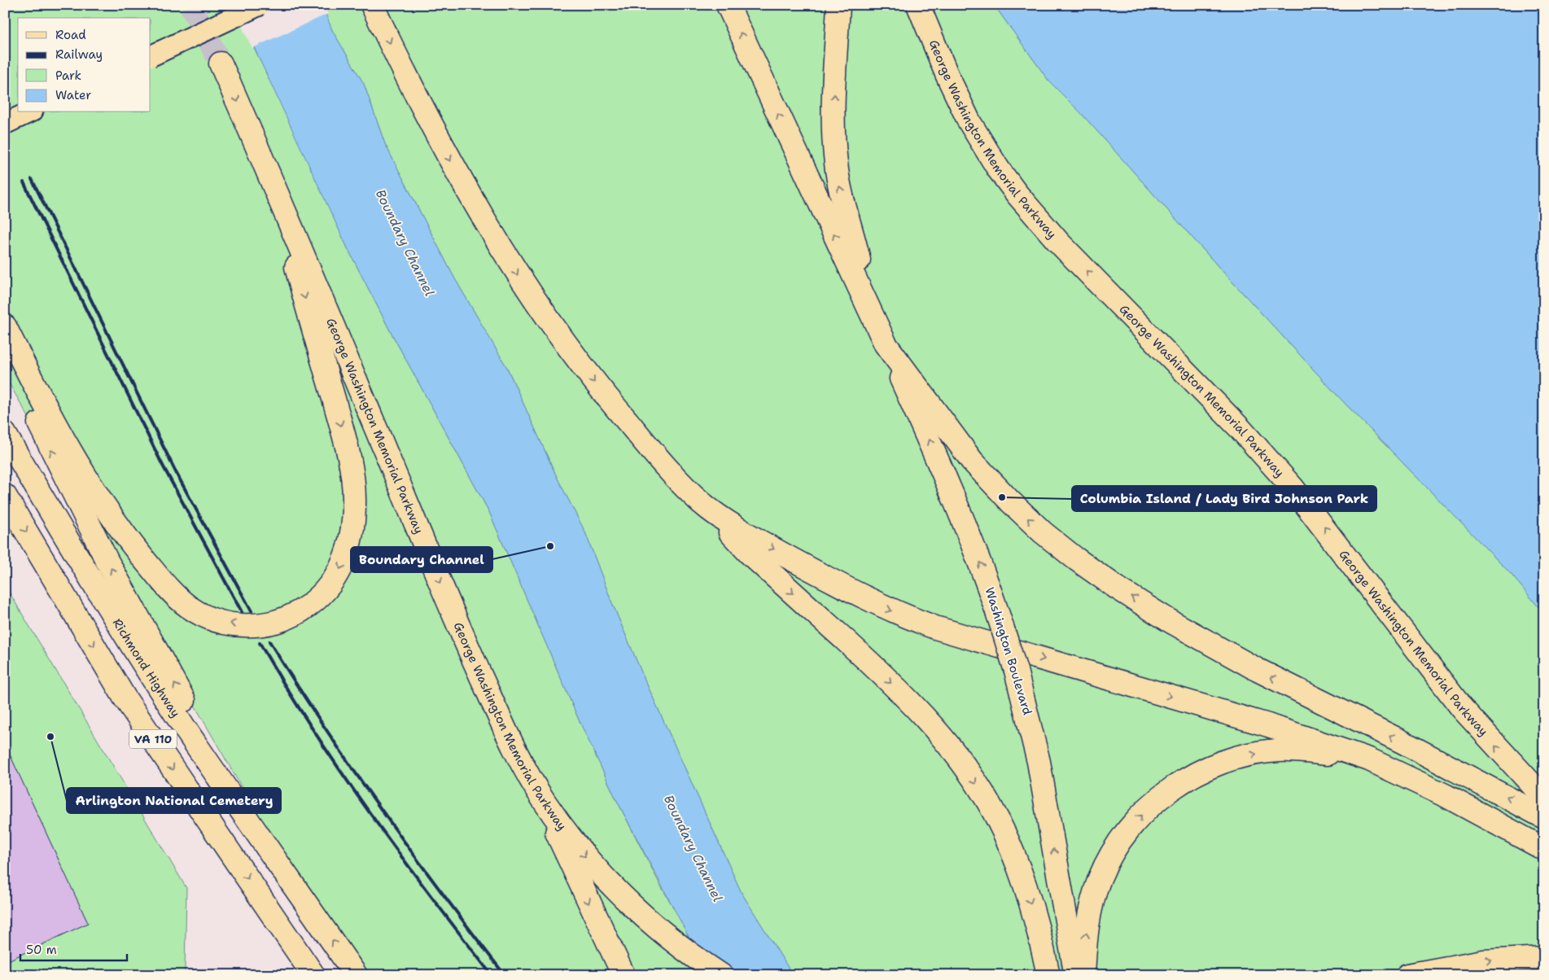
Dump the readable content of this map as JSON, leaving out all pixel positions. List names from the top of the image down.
{
  "streets": {
    "highway": [
      "George Washington Memorial Parkway",
      "Washington Boulevard",
      "Richmond Highway",
      "VA 110"
    ]
  },
  "water": ["Boundary Channel"],
  "places": ["Columbia Island / Lady Bird Johnson Park", "Boundary Channel", "Arlington National Cemetery"],
  "legend": [
    "Road",
    "Railway",
    "Park",
    "Water"
  ],
  "scale_bar": "50 m"
}
